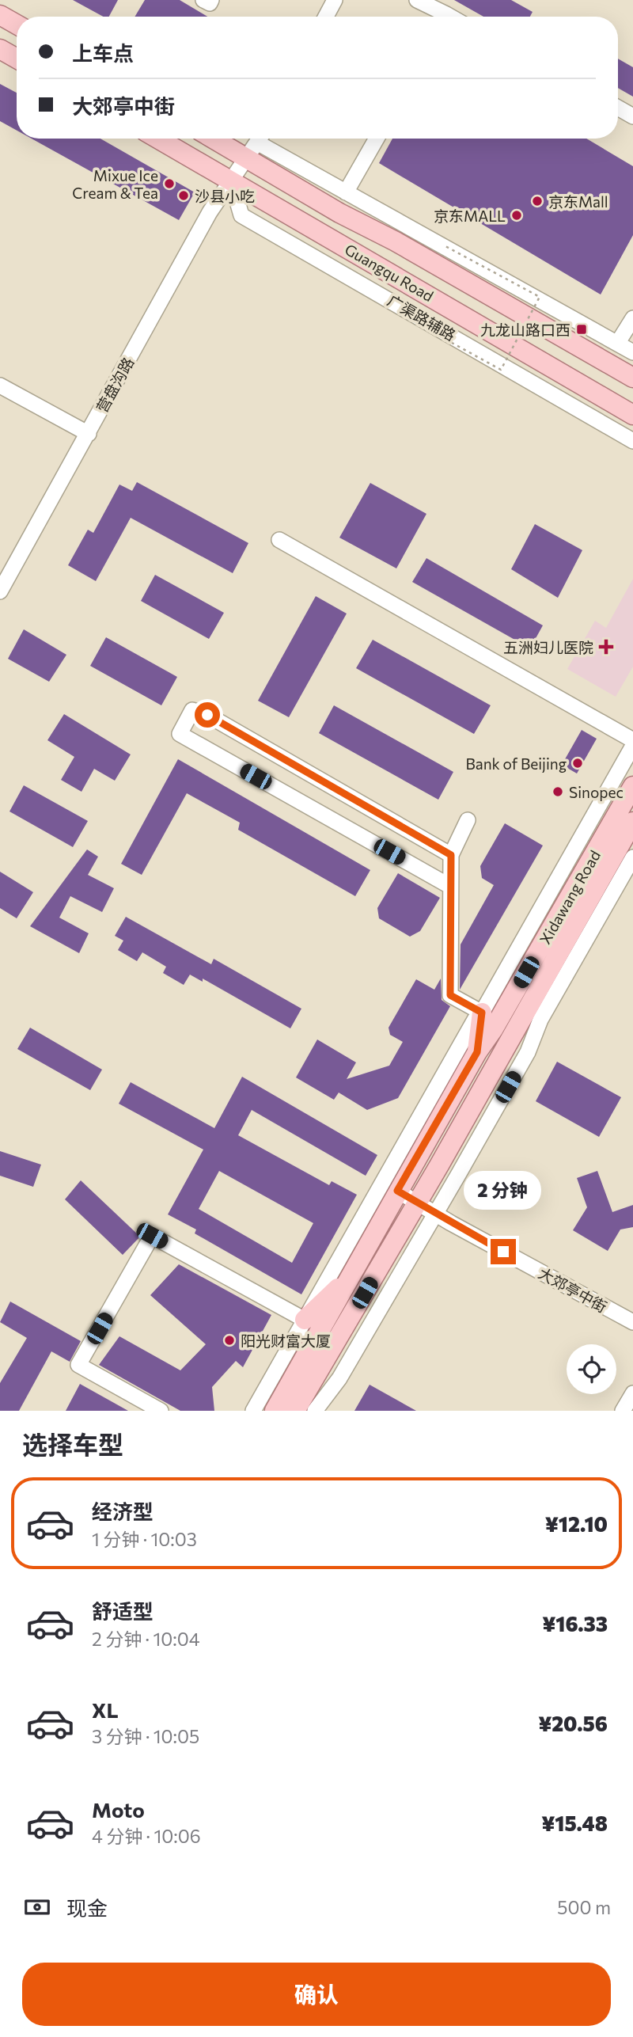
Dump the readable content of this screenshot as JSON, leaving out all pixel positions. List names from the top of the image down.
{
  "streets": {
    "main road": ["Guangqu Road", "Xidawang Road"],
    "street": ["广渠路辅路", "营盘沟路", "大郊亭中街"]
  },
  "crossings": [
    ["Guangqu Road", "广渠路辅路"],
    ["Guangqu Road", "营盘沟路"],
    ["广渠路辅路", "营盘沟路"],
    ["Xidawang Road", "大郊亭中街"]
  ],
  "places": {
    "other": [
      "Mixue Ice Cream & Tea",
      "沙县小吃",
      "京东Mall",
      "京东MALL",
      "Bank of Beijing",
      "Sinopec",
      "阳光财富大厦"
    ],
    "transit": ["九龙山路口西"],
    "health": ["五洲妇儿医院"]
  },
  "page": {
    "banner": ["上车点", "大郊亭中街"],
    "bubble": "2 分钟",
    "heading": "选择车型",
    "list": [
      {
        "name": "经济型",
        "note": "1 分钟 · 10:03",
        "value": "¥12.10"
      },
      {
        "name": "舒适型",
        "note": "2 分钟 · 10:04",
        "value": "¥16.33"
      },
      {
        "name": "XL",
        "note": "3 分钟 · 10:05",
        "value": "¥20.56"
      },
      {
        "name": "Moto",
        "note": "4 分钟 · 10:06",
        "value": "¥15.48"
      }
    ],
    "pay": ["现金", "500 m"],
    "buttons": "确认"
  }
}
